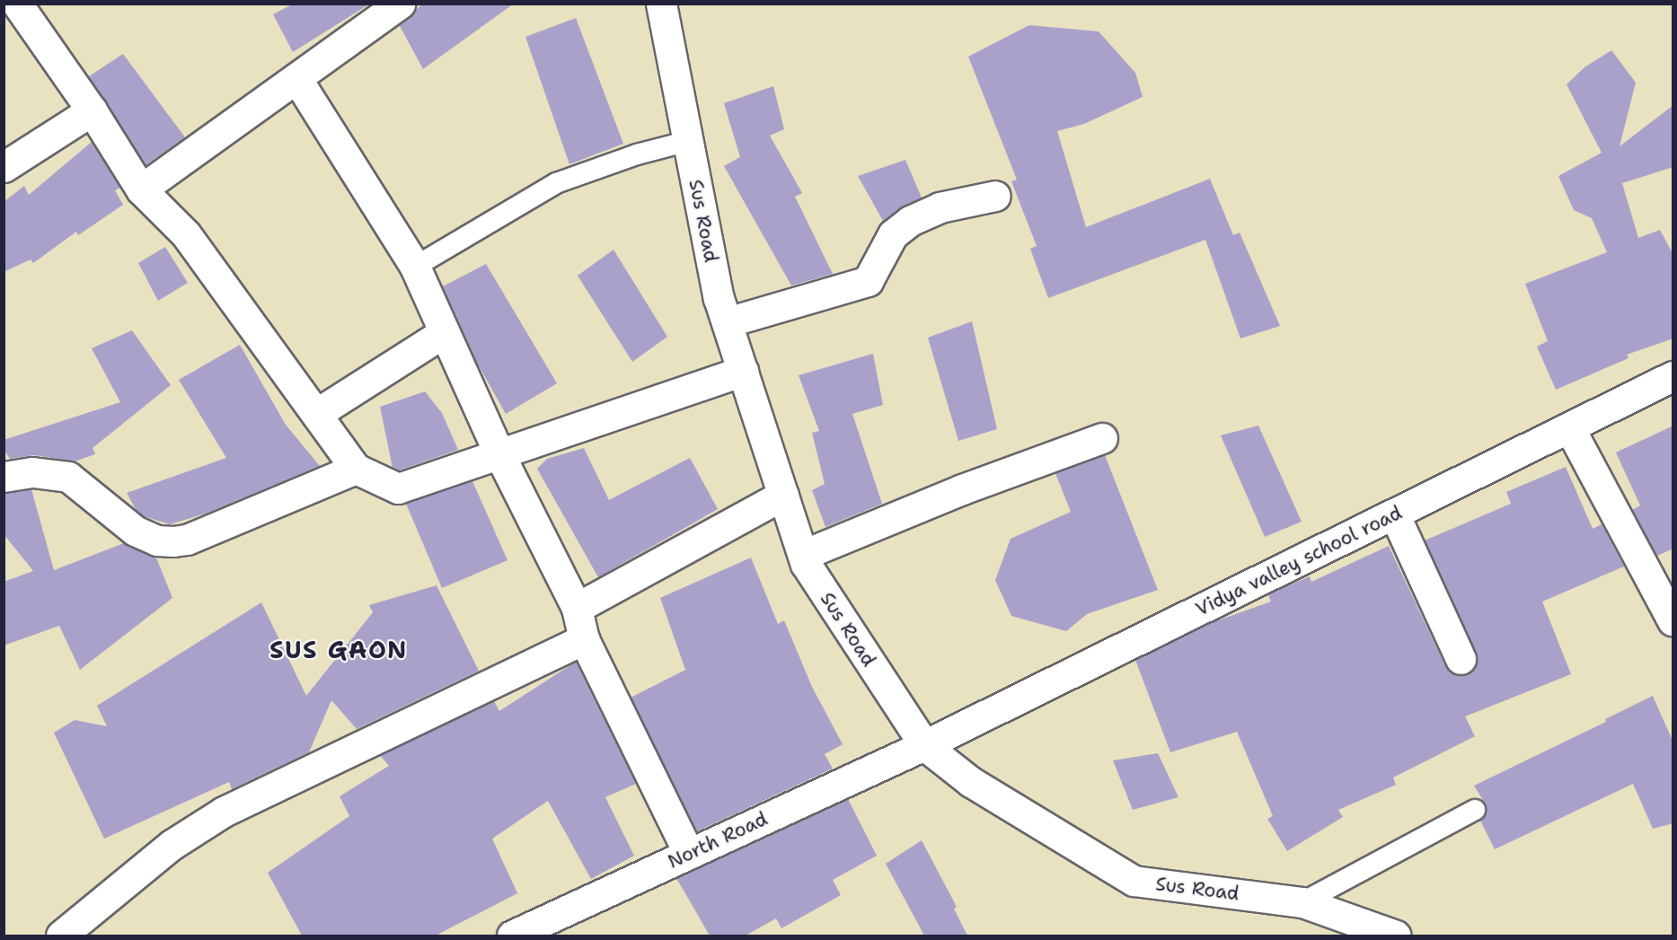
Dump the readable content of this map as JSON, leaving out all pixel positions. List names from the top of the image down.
{
  "streets": {
    "street": ["Sus Road", "Vidya valley school road", "North Road"]
  },
  "crossings": [
    ["Sus Road", "Vidya valley school road"],
    ["Sus Road", "North Road"],
    ["Vidya valley school road", "North Road"]
  ],
  "districts": ["SUS GAON"]
}
